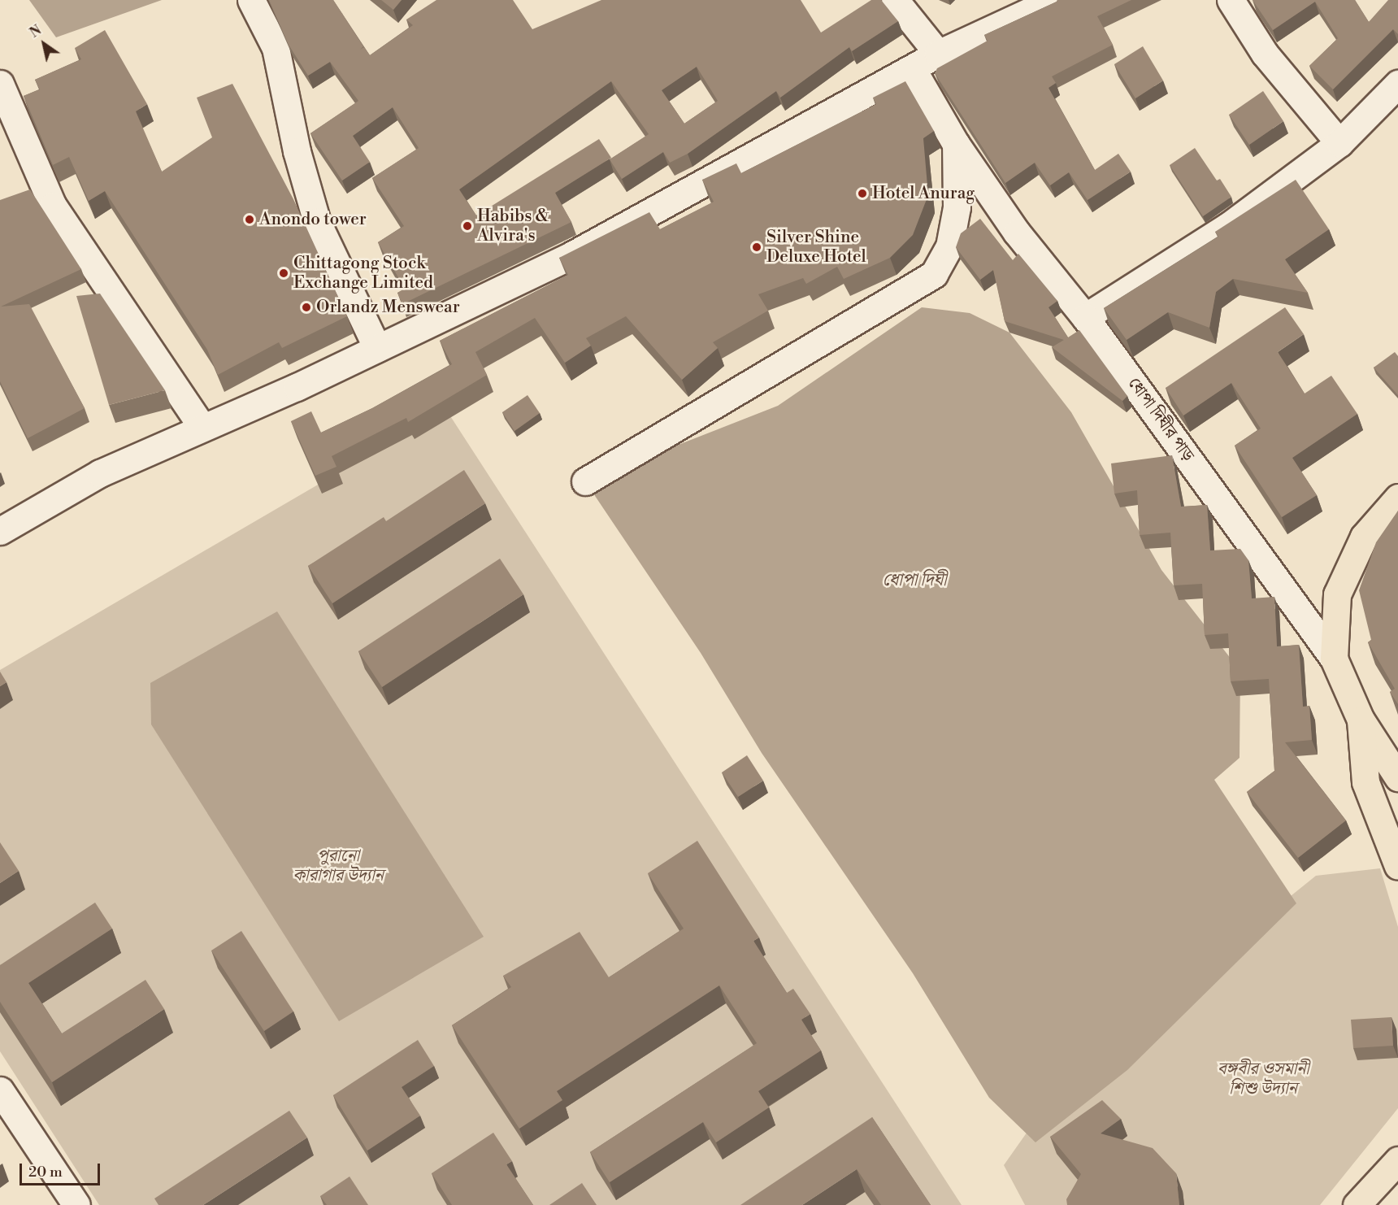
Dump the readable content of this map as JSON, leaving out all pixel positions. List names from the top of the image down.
{
  "streets": {
    "highway": ["ধোপা দিঘীর পাড়"]
  },
  "water": ["ধোপা দিঘী"],
  "parks": ["পুরানো কারাগার উদ্যান", "বঙ্গবীর ওসমানী শিশু উদ্যান"],
  "places": [
    "Hotel Anurag",
    "Anondo tower",
    "Habibs & Alvira's",
    "Silver Shine Deluxe Hotel",
    "Chittagong Stock Exchange Limited",
    "Orlandz Menswear"
  ],
  "scale_bar": "20 m",
  "north": "top left"
}
